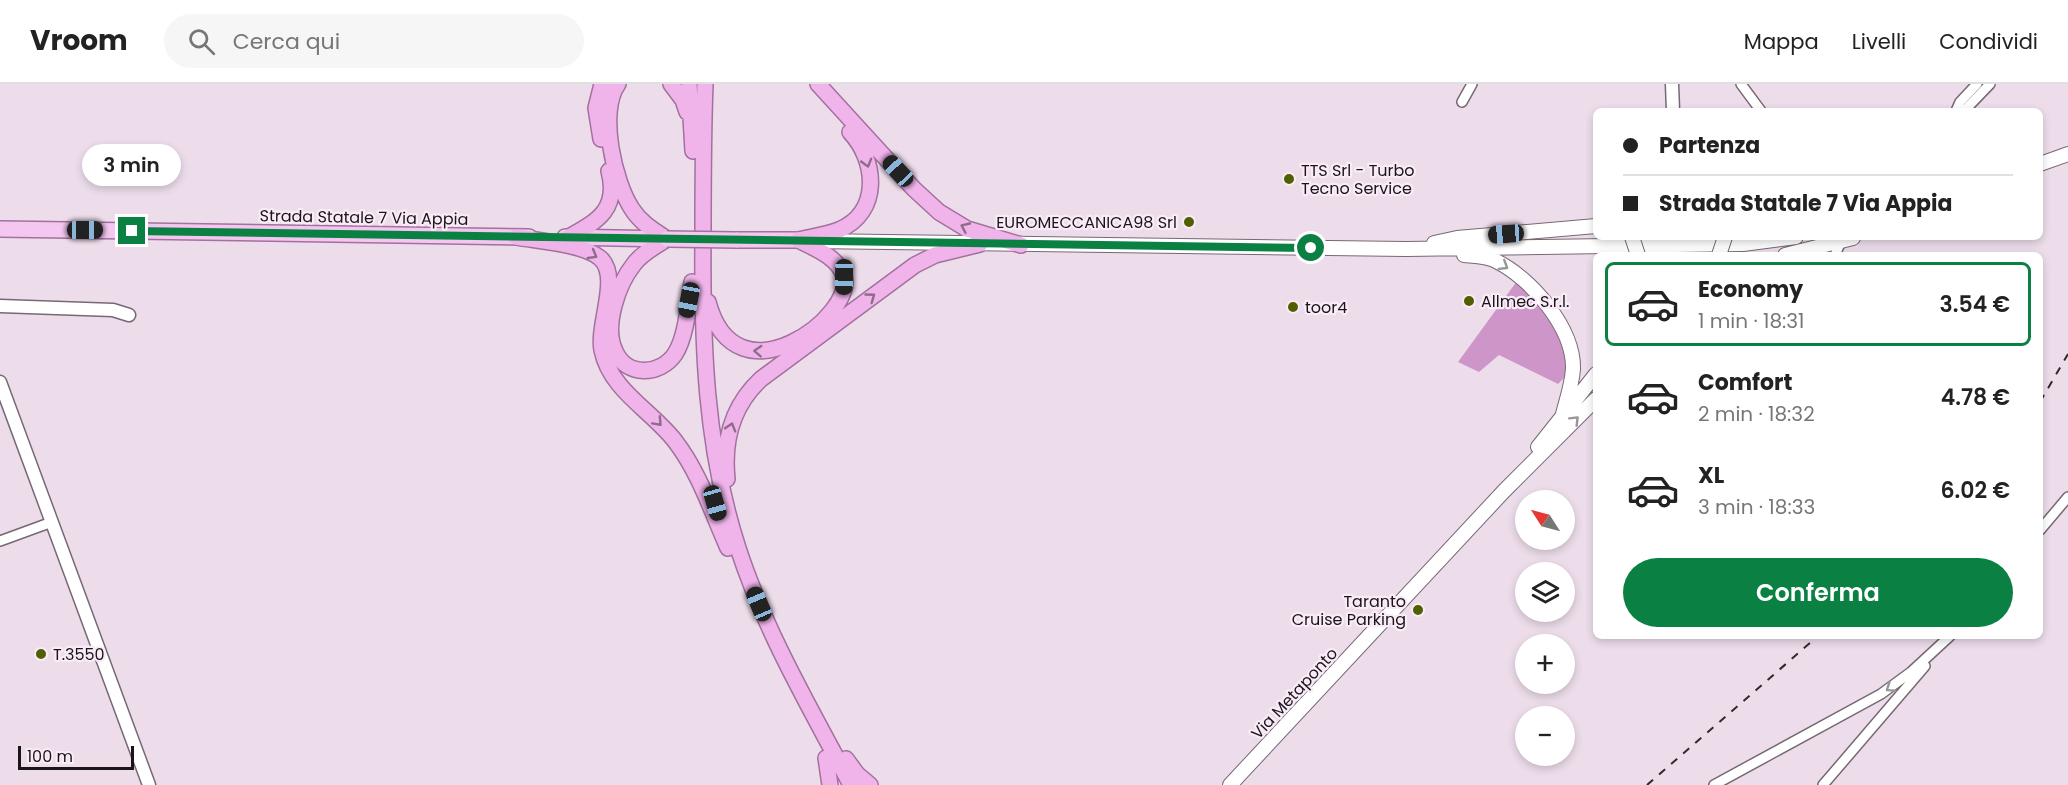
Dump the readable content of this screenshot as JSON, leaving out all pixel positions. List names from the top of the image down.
{
  "streets": {
    "main road": ["Strada Statale 7 Via Appia", "Via Metaponto"]
  },
  "places": [
    "TTS Srl - Turbo Tecno Service",
    "EUROMECCANICA98 Srl",
    "Allmec S.r.l.",
    "toor4",
    "Taranto Cruise Parking",
    "T.3550"
  ],
  "scale_bar": "100 m",
  "north": "top left",
  "page": {
    "header": "Vroom",
    "search": "Cerca qui",
    "nav": ["Mappa", "Livelli", "Condividi"],
    "banner": ["Partenza", "Strada Statale 7 Via Appia"],
    "bubble": "3 min",
    "list": [
      {
        "name": "Economy",
        "note": "1 min · 18:31",
        "value": "3.54 €"
      },
      {
        "name": "Comfort",
        "note": "2 min · 18:32",
        "value": "4.78 €"
      },
      {
        "name": "XL",
        "note": "3 min · 18:33",
        "value": "6.02 €"
      }
    ],
    "map_buttons": ["+", "−"],
    "buttons": "Conferma",
    "scale": "100 m"
  }
}
